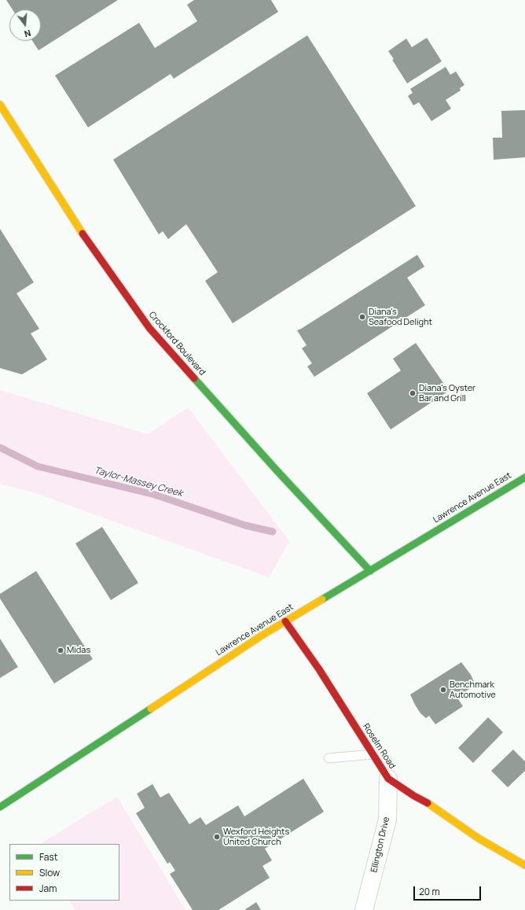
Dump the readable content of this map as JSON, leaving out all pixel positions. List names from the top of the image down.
{
  "streets": {
    "street": [
      "Crockford Boulevard",
      "Lawrence Avenue East",
      "Roselm Road",
      "Ellington Drive"
    ]
  },
  "crossings": [
    ["Crockford Boulevard", "Lawrence Avenue East"],
    ["Lawrence Avenue East", "Roselm Road"],
    ["Roselm Road", "Ellington Drive"]
  ],
  "water": ["Taylor-Massey Creek"],
  "places": [
    "Diana's Seafood Delight",
    "Diana's Oyster Bar and Grill",
    "Midas",
    "Benchmark Automotive",
    "Wexford Heights United Church"
  ],
  "legend": ["Fast", "Slow", "Jam"],
  "scale_bar": "20 m",
  "north": "bottom"
}
